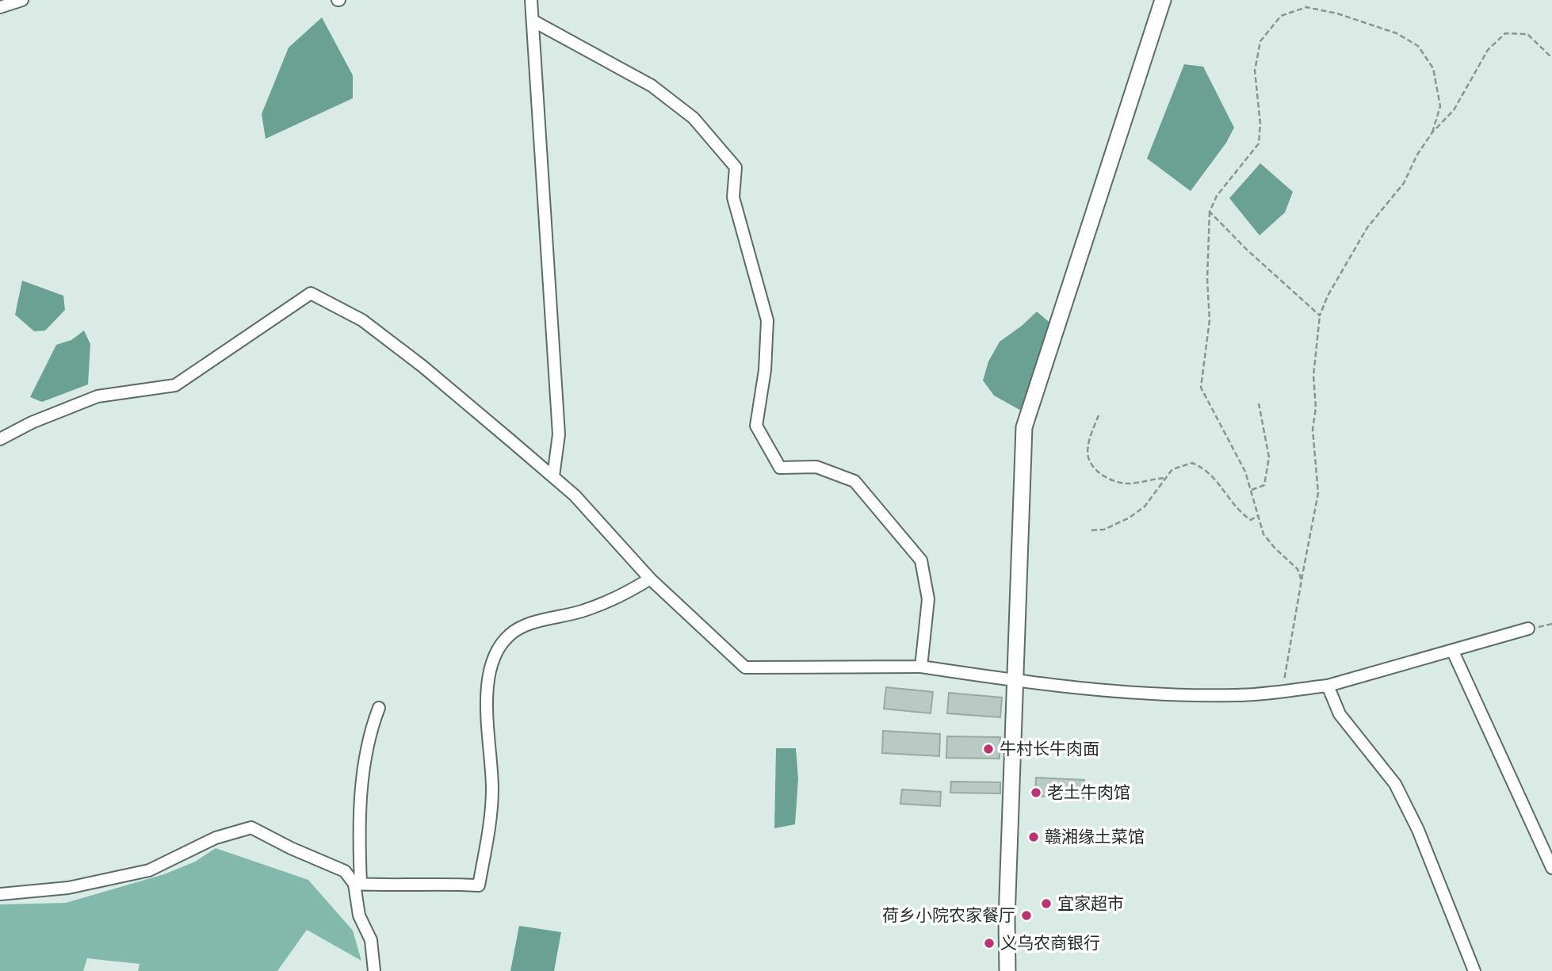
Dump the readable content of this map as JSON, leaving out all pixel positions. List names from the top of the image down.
{
  "places": [
    "牛村长牛肉面",
    "老土牛肉馆",
    "赣湘缘土菜馆",
    "宜家超市",
    "荷乡小院农家餐厅",
    "义乌农商银行"
  ]
}
